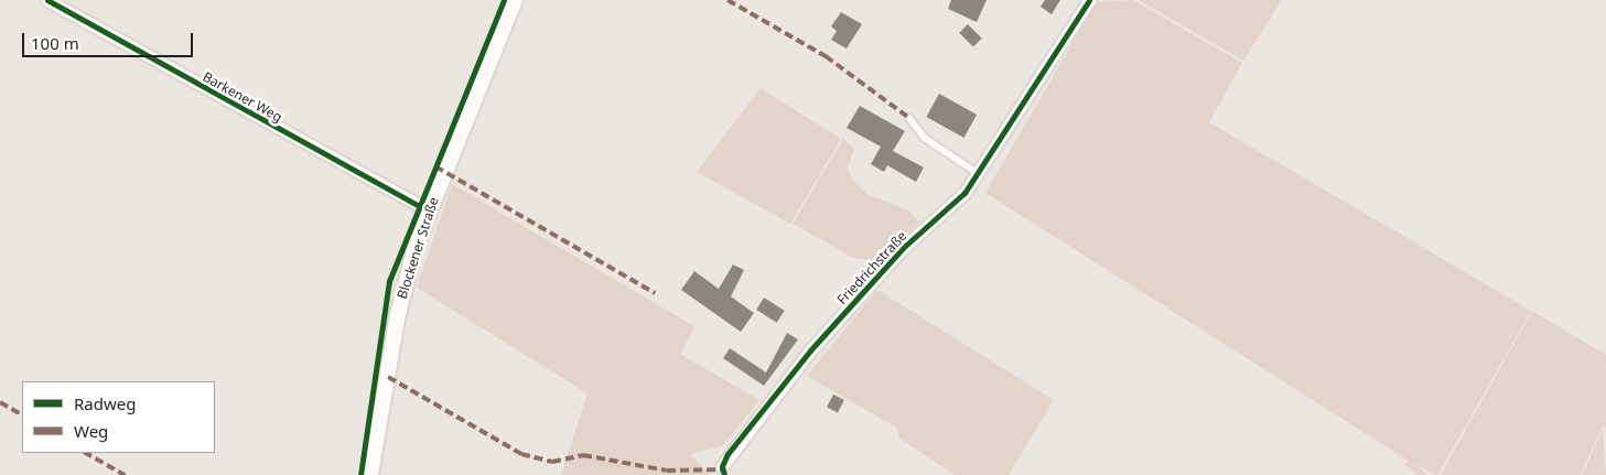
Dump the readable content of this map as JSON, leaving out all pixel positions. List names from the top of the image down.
{
  "streets": {
    "street": ["Barkener Weg", "Blockener Straße", "Friedrichstraße"]
  },
  "crossings": [
    ["Barkener Weg", "Blockener Straße"]
  ],
  "legend": ["Radweg", "Weg"],
  "scale_bar": "100 m"
}
